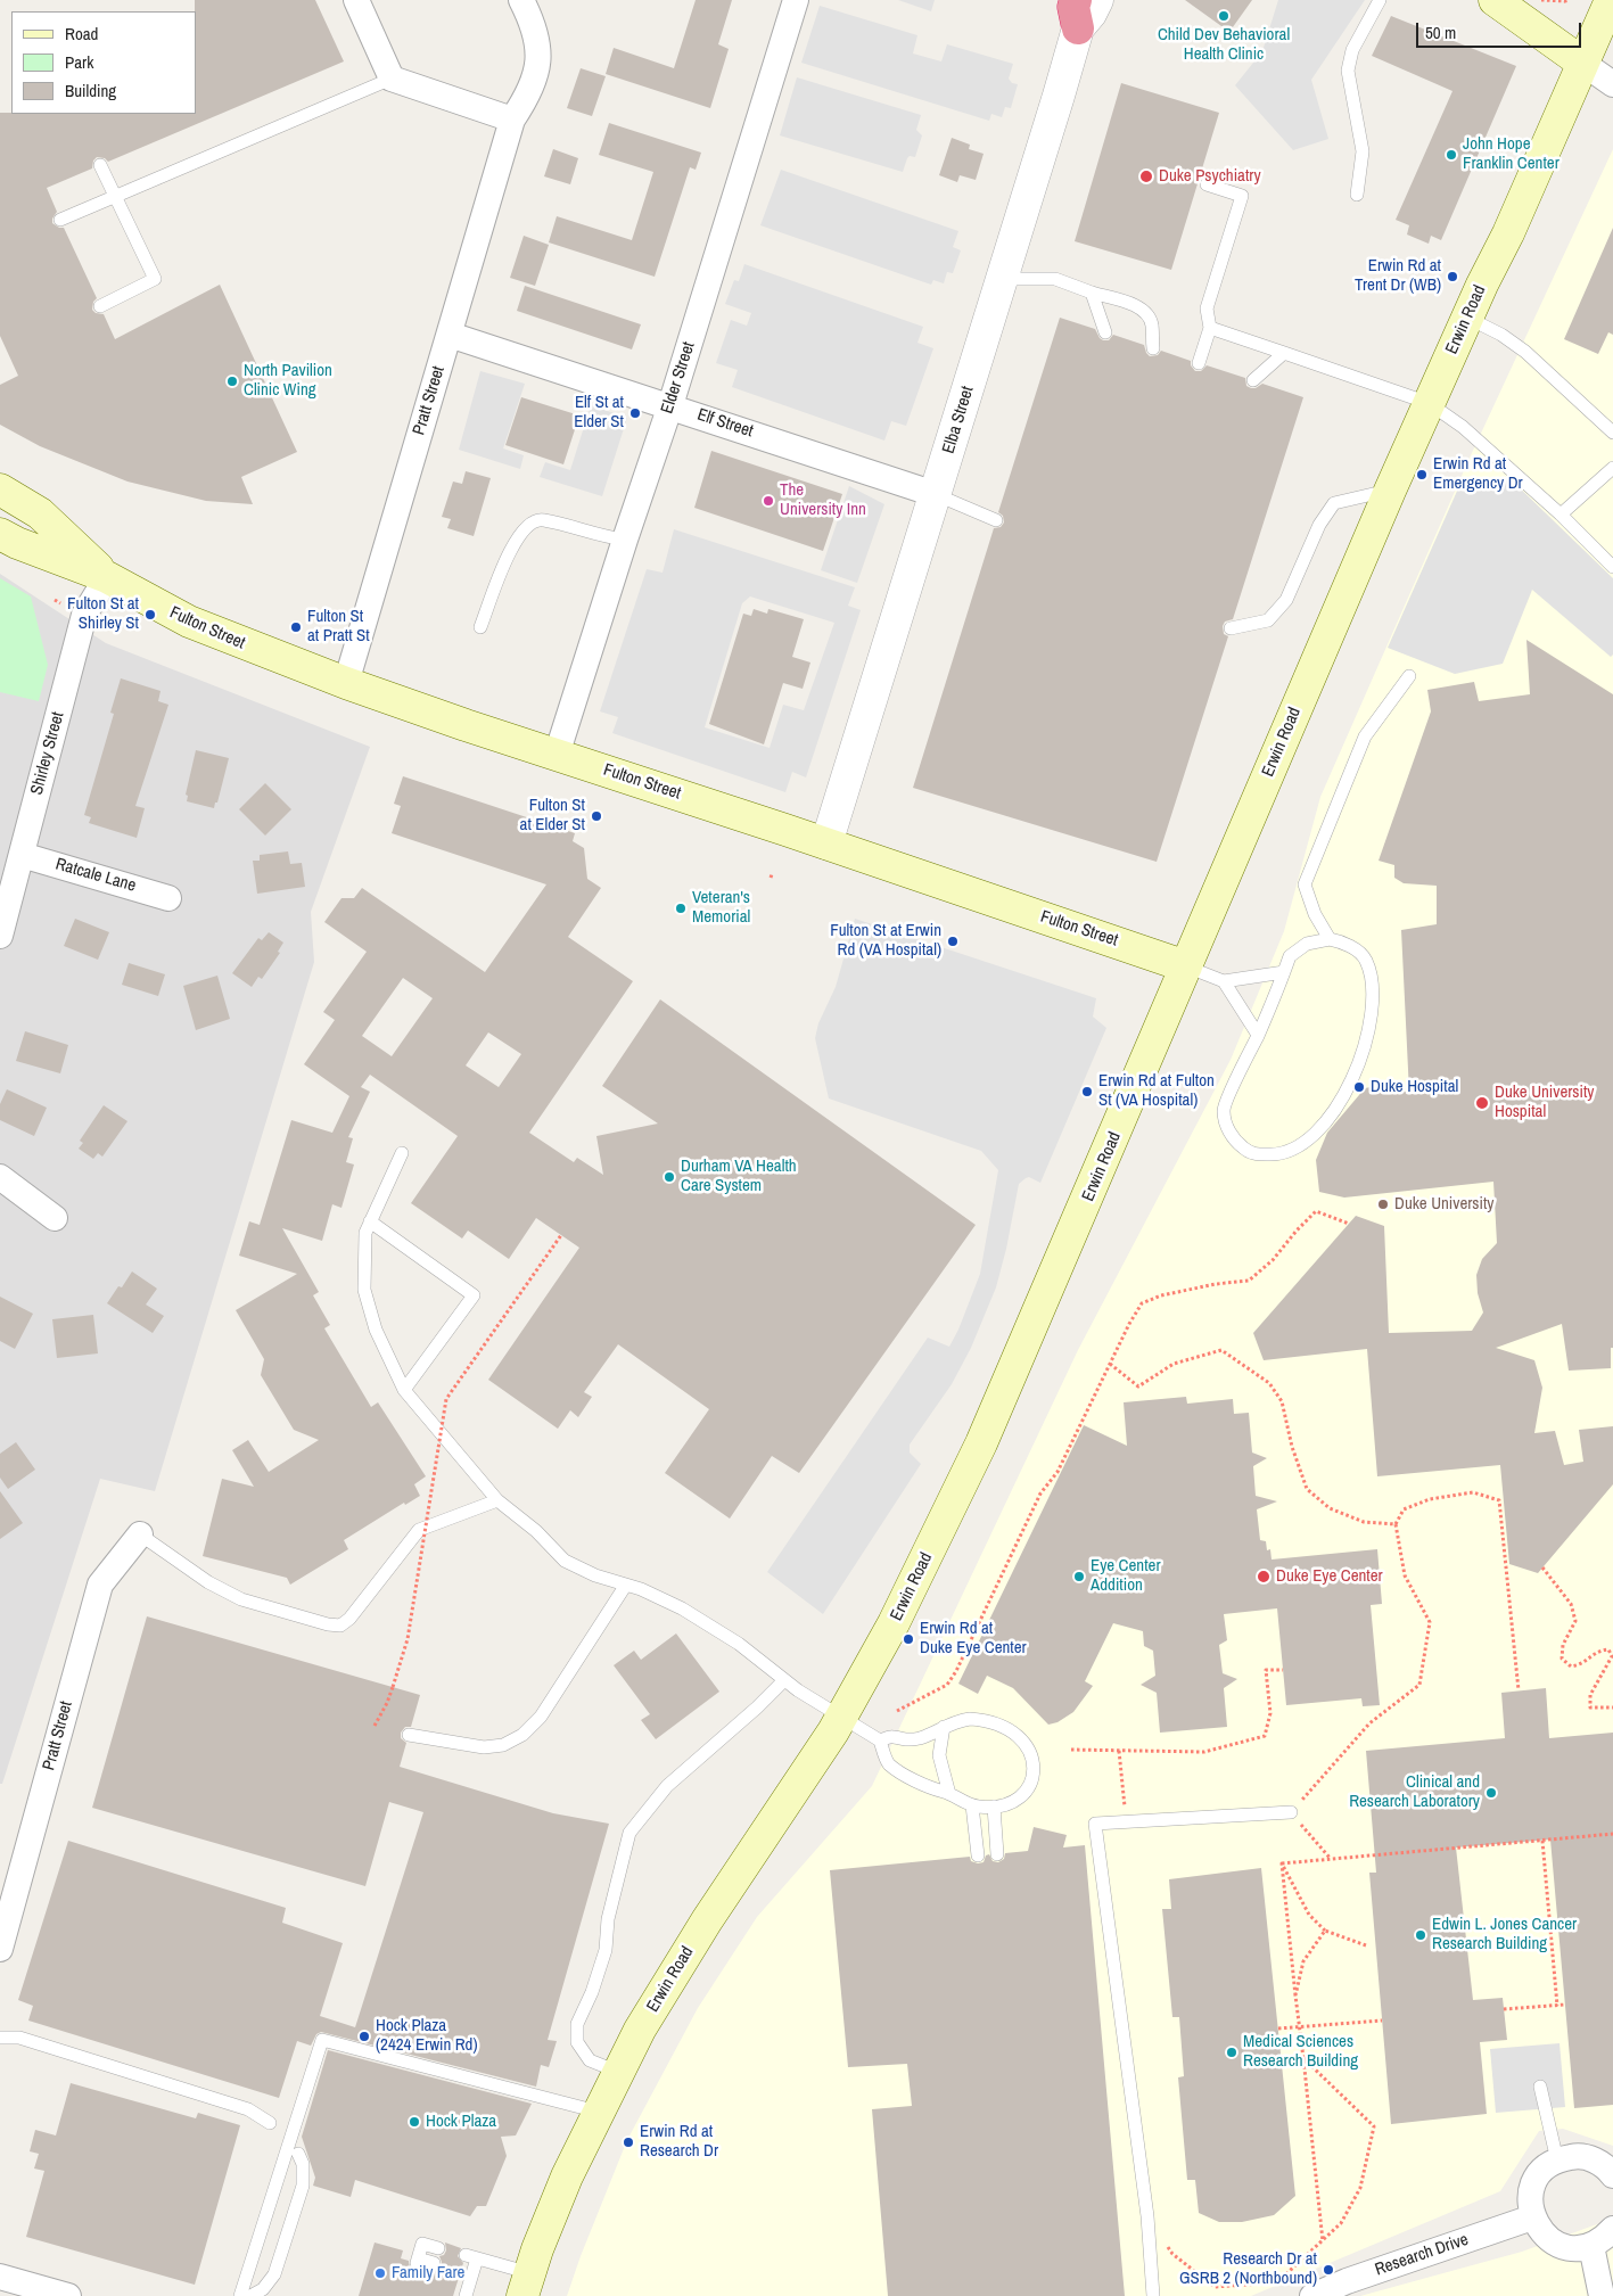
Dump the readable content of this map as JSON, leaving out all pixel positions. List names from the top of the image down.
{
  "streets": {
    "main road": ["Erwin Road", "Fulton Street"],
    "street": [
      "Elder Street",
      "Pratt Street",
      "Elba Street",
      "Elf Street",
      "Shirley Street",
      "Ratcale Lane",
      "Research Drive"
    ]
  },
  "crossings": [
    ["Erwin Road", "Fulton Street"],
    ["Elder Street", "Elf Street"],
    ["Elder Street", "Fulton Street"],
    ["Pratt Street", "Elf Street"],
    ["Pratt Street", "Fulton Street"],
    ["Elba Street", "Elf Street"],
    ["Elba Street", "Fulton Street"],
    ["Fulton Street", "Shirley Street"],
    ["Shirley Street", "Ratcale Lane"]
  ],
  "places": [
    "Child Dev Behavioral Health Clinic",
    "John Hope Franklin Center",
    "Duke Psychiatry",
    "Erwin Rd at Trent Dr (WB)",
    "North Pavilion Clinic Wing",
    "Elf St at Elder St",
    "Erwin Rd at Emergency Dr",
    "The University Inn",
    "Fulton St at Shirley St",
    "Fulton St at Pratt St",
    "Fulton St at Elder St",
    "Veteran's Memorial",
    "Fulton St at Erwin Rd (VA Hospital)",
    "Duke Hospital",
    "Erwin Rd at Fulton St (VA Hospital)",
    "Duke University Hospital",
    "Durham VA Health Care System",
    "Duke University",
    "Eye Center Addition",
    "Duke Eye Center",
    "Erwin Rd at Duke Eye Center",
    "Clinical and Research Laboratory",
    "Edwin L. Jones Cancer Research Building",
    "Hock Plaza (2424 Erwin Rd)",
    "Medical Sciences Research Building",
    "Hock Plaza",
    "Erwin Rd at Research Dr",
    "Research Dr at GSRB 2 (Northbound)",
    "Family Fare"
  ],
  "legend": ["Road", "Park", "Building"],
  "scale_bar": "50 m"
}
